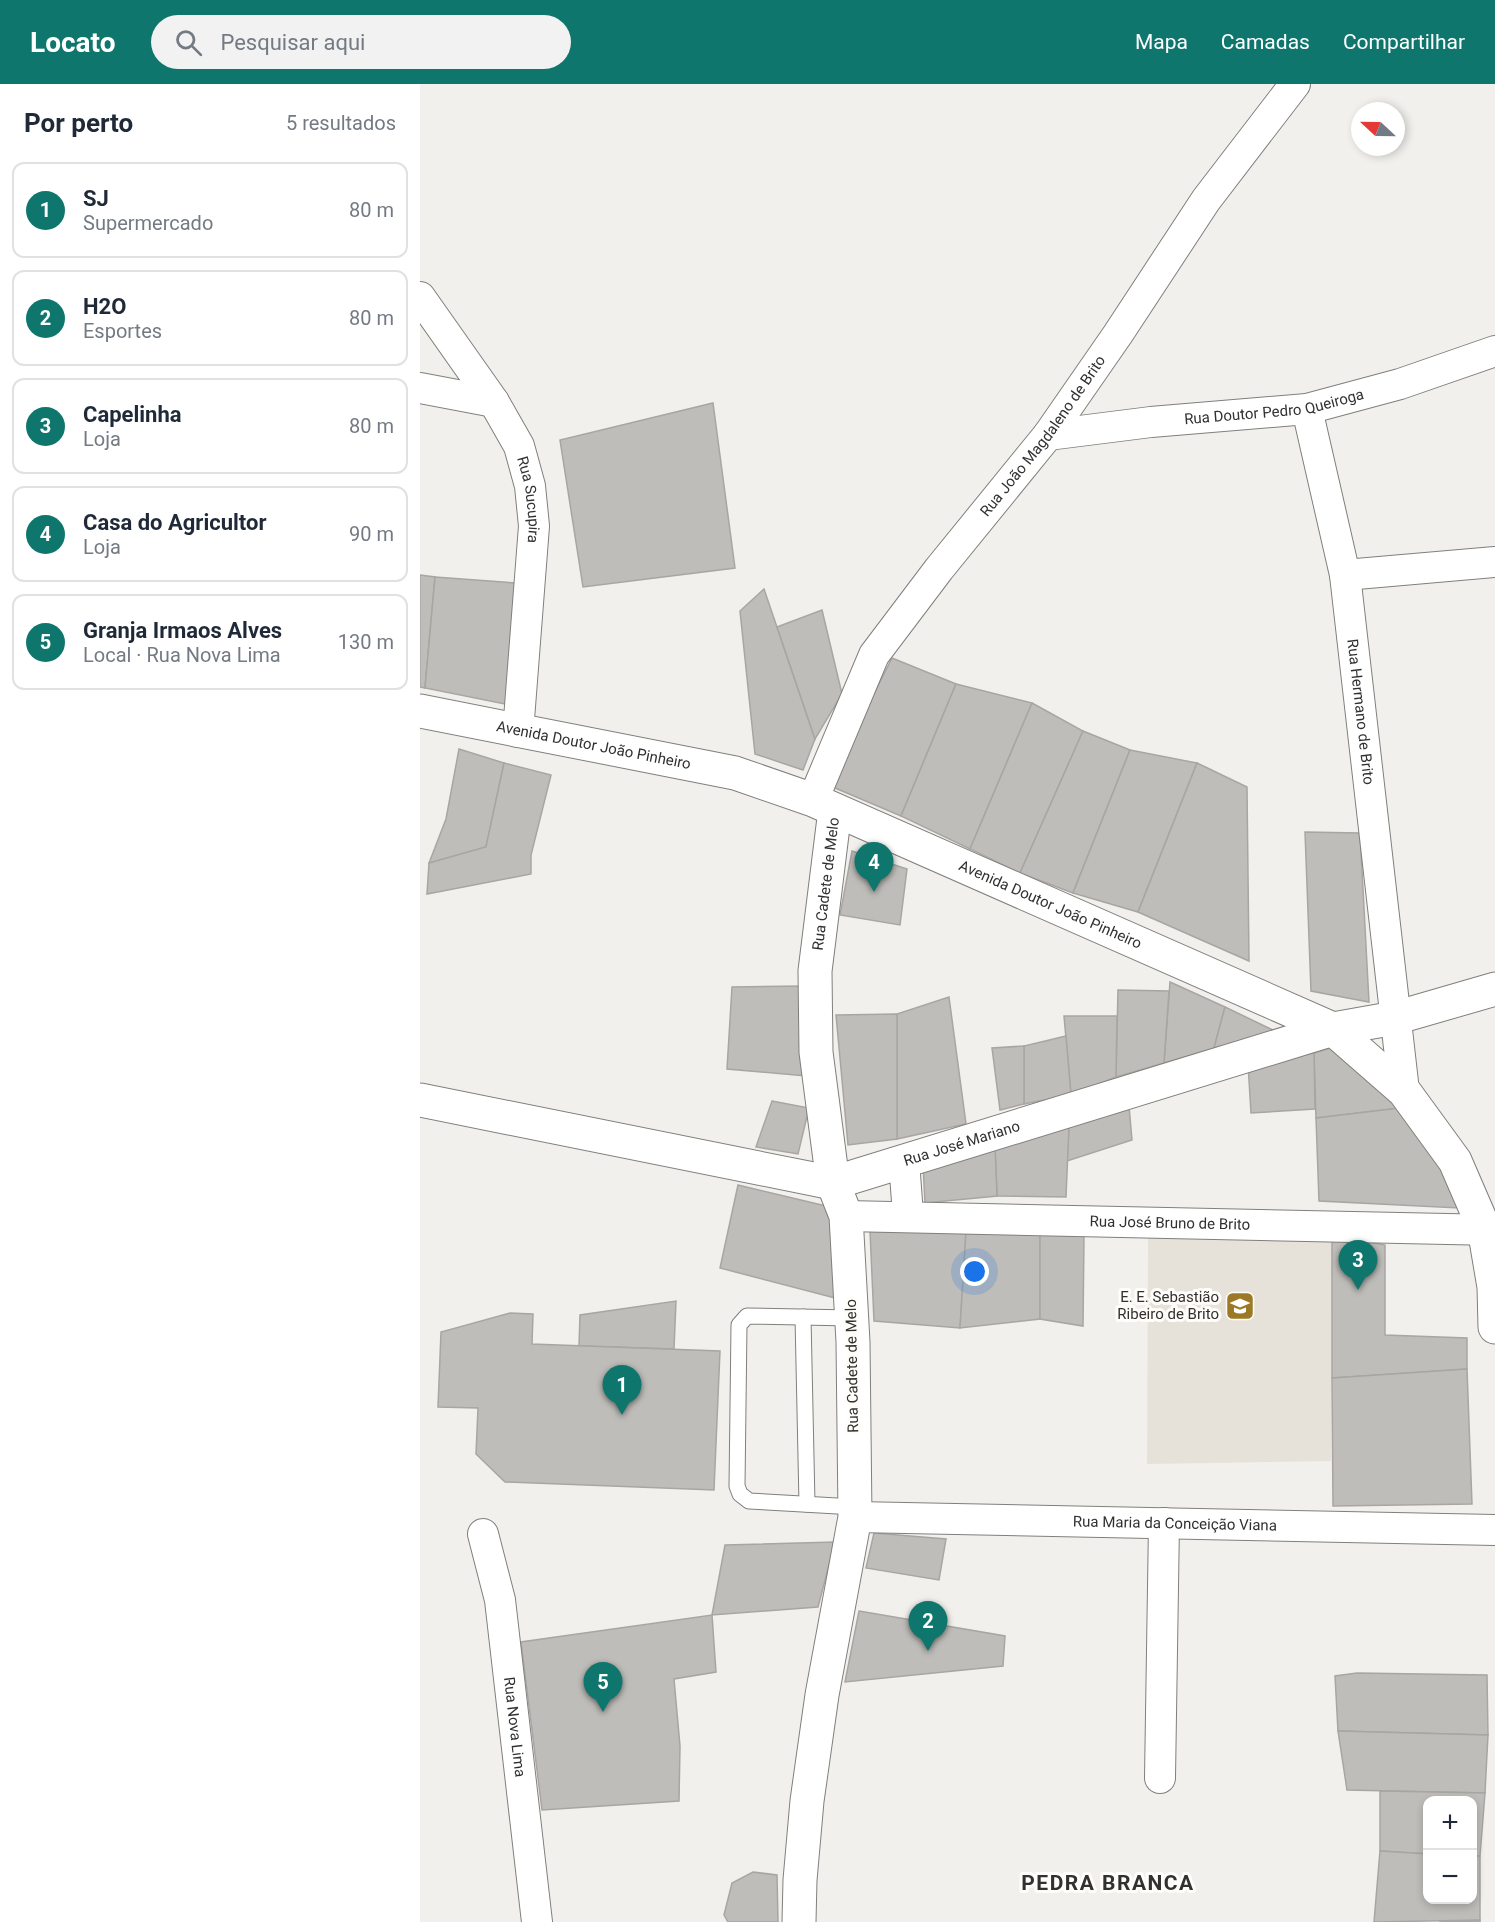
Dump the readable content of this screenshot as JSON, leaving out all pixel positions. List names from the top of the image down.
{
  "streets": {
    "street": [
      "Rua Doutor Pedro Queiroga",
      "Rua João Magdaleno de Brito",
      "Rua Sucupira",
      "Rua Hermano de Brito",
      "Avenida Doutor João Pinheiro",
      "Rua Cadete de Melo",
      "Rua José Mariano",
      "Rua José Bruno de Brito",
      "Rua Maria da Conceição Viana",
      "Rua Nova Lima"
    ]
  },
  "crossings": [
    ["Rua Doutor Pedro Queiroga", "Rua João Magdaleno de Brito"],
    ["Rua Doutor Pedro Queiroga", "Rua Hermano de Brito"],
    ["Rua João Magdaleno de Brito", "Avenida Doutor João Pinheiro"],
    ["Rua João Magdaleno de Brito", "Rua Cadete de Melo"],
    ["Rua Sucupira", "Avenida Doutor João Pinheiro"],
    ["Rua Hermano de Brito", "Avenida Doutor João Pinheiro"],
    ["Rua Hermano de Brito", "Rua José Mariano"],
    ["Avenida Doutor João Pinheiro", "Rua Cadete de Melo"],
    ["Avenida Doutor João Pinheiro", "Rua José Mariano"],
    ["Avenida Doutor João Pinheiro", "Rua José Bruno de Brito"],
    ["Rua Cadete de Melo", "Rua José Mariano"],
    ["Rua Cadete de Melo", "Rua José Bruno de Brito"],
    ["Rua Cadete de Melo", "Rua Maria da Conceição Viana"]
  ],
  "districts": ["PEDRA BRANCA"],
  "places": {
    "school or university": ["E. E. Sebastião Ribeiro de Brito"]
  },
  "north": "left",
  "page": {
    "header": "Locato",
    "search": "Pesquisar aqui",
    "nav": ["Mapa", "Camadas", "Compartilhar"],
    "heading": ["Por perto", "5 resultados"],
    "list": [
      {
        "mark": "1",
        "name": "SJ",
        "note": "Supermercado",
        "value": "80 m"
      },
      {
        "mark": "2",
        "name": "H2O",
        "note": "Esportes",
        "value": "80 m"
      },
      {
        "mark": "3",
        "name": "Capelinha",
        "note": "Loja",
        "value": "80 m"
      },
      {
        "mark": "4",
        "name": "Casa do Agricultor",
        "note": "Loja",
        "value": "90 m"
      },
      {
        "mark": "5",
        "name": "Granja Irmaos Alves",
        "note": "Local · Rua Nova Lima",
        "value": "130 m"
      }
    ],
    "pins": [
      "4",
      "3",
      "1",
      "2",
      "5"
    ],
    "map_buttons": ["+", "−"]
  }
}
